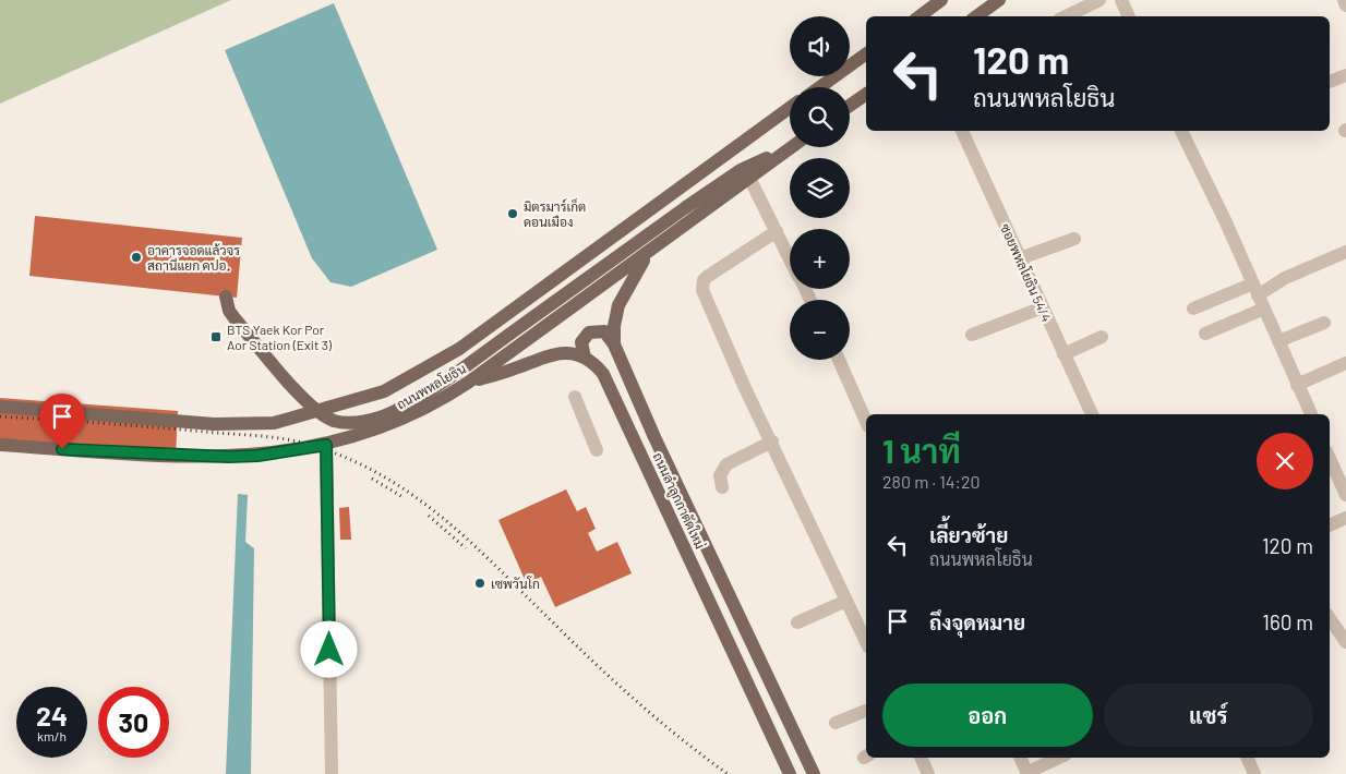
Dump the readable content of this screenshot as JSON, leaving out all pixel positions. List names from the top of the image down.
{
  "streets": {
    "main road": ["ถนนพหลโยธิน", "ถนนลำลูกกาตัดใหม่"],
    "street": ["ซอยพหลโยธิน 54/4"]
  },
  "crossings": [
    ["ถนนพหลโยธิน", "ถนนลำลูกกาตัดใหม่"]
  ],
  "places": {
    "other": ["มิตรมาร์เก็ต ดอนเมือง", "อาคารจอดแล้วจร สถานีแยก คปอ.", "เซพวันโก"],
    "transit": ["BTS Yaek Kor Por Aor Station (Exit 3)"]
  },
  "page": {
    "map_buttons": ["+", "−"],
    "turn": ["120 m", "ถนนพหลโยธิน"],
    "heading": ["1 นาที", "280 m · 14:20"],
    "list": [
      {
        "name": "เลี้ยวซ้าย",
        "note": "ถนนพหลโยธิน",
        "value": "120 m"
      },
      {
        "name": "ถึงจุดหมาย",
        "value": "160 m"
      }
    ],
    "buttons": ["ออก", "แชร์"],
    "speed": "24 km/h",
    "limit": "30"
  }
}
